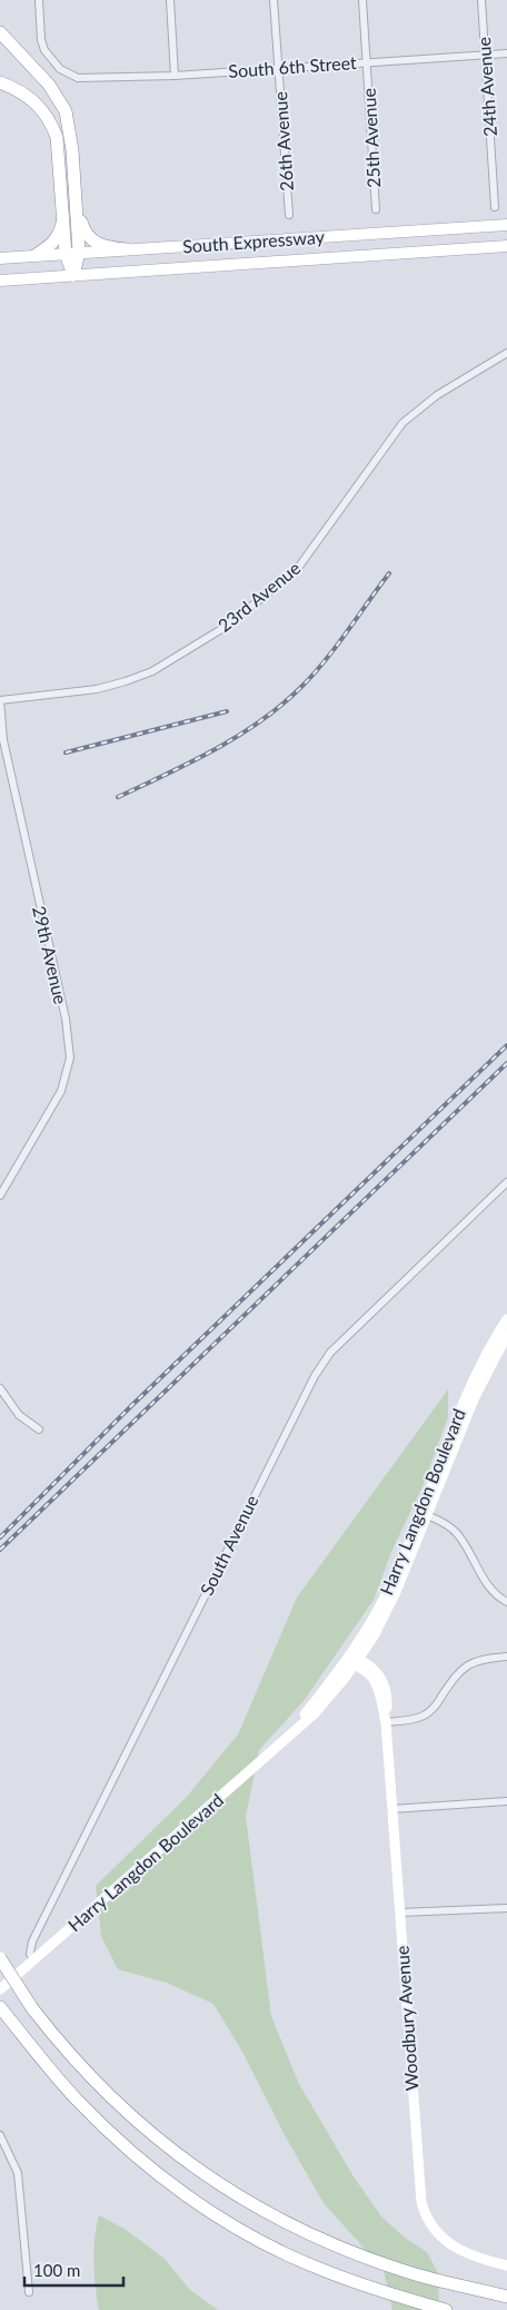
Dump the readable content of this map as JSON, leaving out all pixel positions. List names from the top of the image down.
{
  "streets": {
    "main road": ["South Expressway", "Harry Langdon Boulevard", "Woodbury Avenue"],
    "street": [
      "South 6th Street",
      "24th Avenue",
      "25th Avenue",
      "26th Avenue",
      "23rd Avenue",
      "29th Avenue",
      "South Avenue"
    ]
  },
  "crossings": [
    ["South 6th Street", "24th Avenue"],
    ["South 6th Street", "25th Avenue"],
    ["South 6th Street", "26th Avenue"],
    ["23rd Avenue", "29th Avenue"],
    ["Harry Langdon Boulevard", "South Avenue"],
    ["Harry Langdon Boulevard", "Woodbury Avenue"]
  ],
  "scale_bar": "100 m"
}
